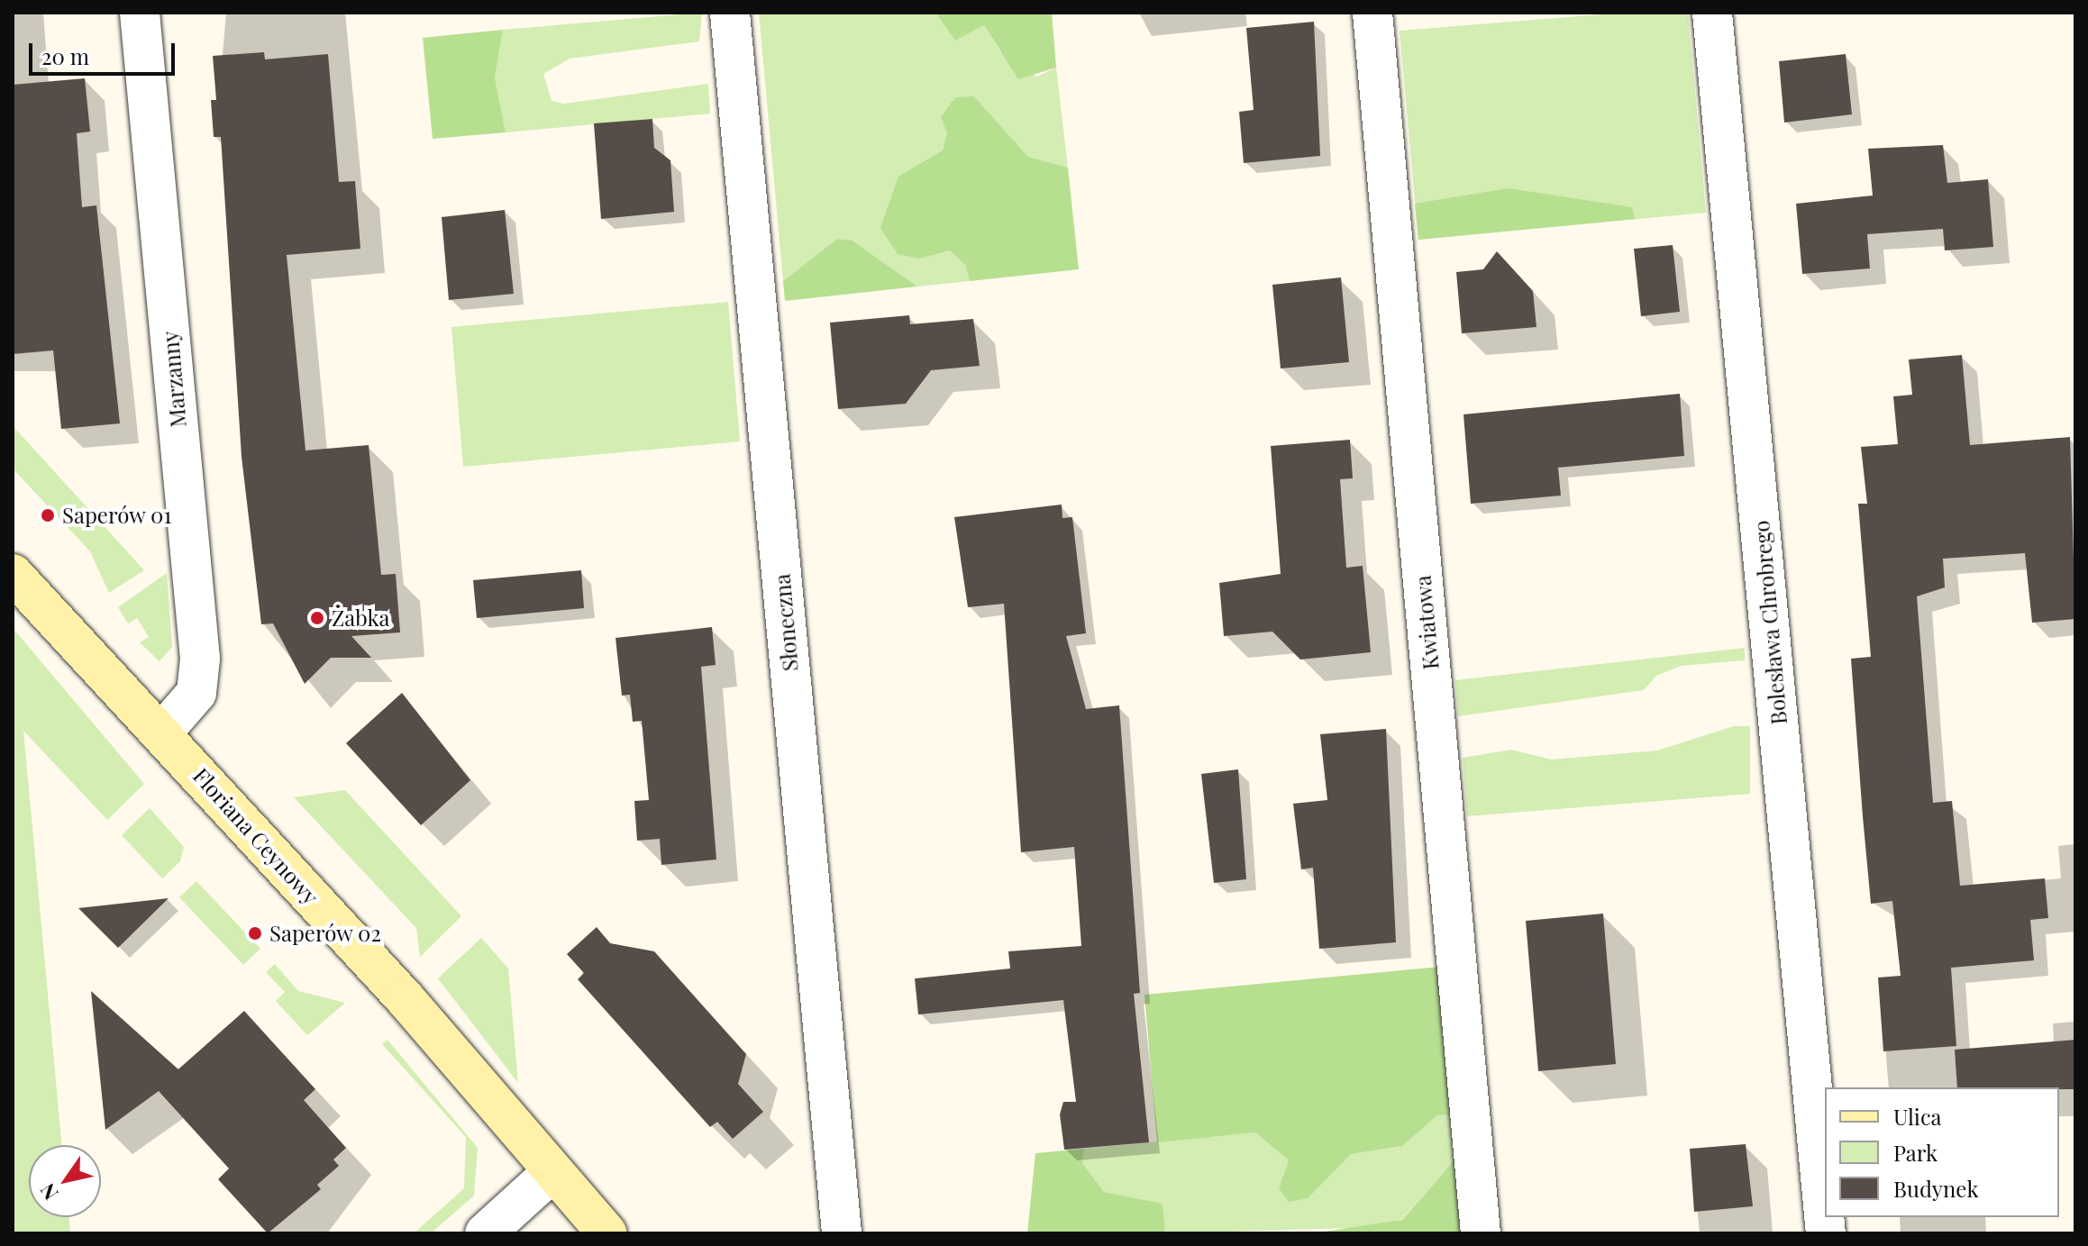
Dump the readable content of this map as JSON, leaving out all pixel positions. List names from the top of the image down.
{
  "streets": {
    "street": [
      "Marzanny",
      "Słoneczna",
      "Kwiatowa",
      "Bolesława Chrobrego",
      "Floriana Ceynowy"
    ]
  },
  "crossings": [
    ["Marzanny", "Floriana Ceynowy"]
  ],
  "places": ["Saperów 01", "Żabka", "Saperów 02"],
  "legend": ["Ulica", "Park", "Budynek"],
  "scale_bar": "20 m",
  "north": "bottom left"
}
